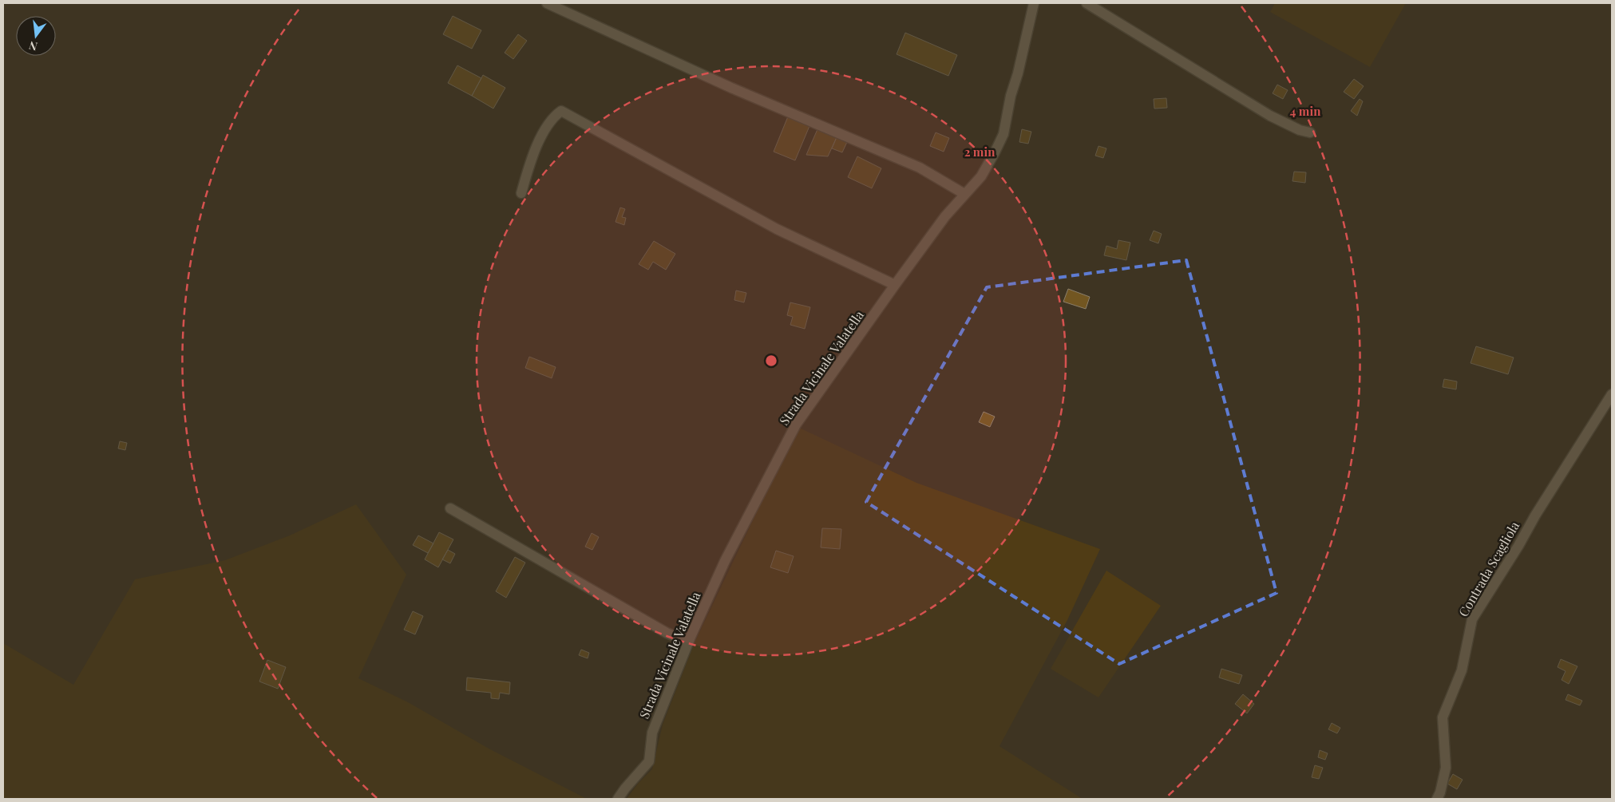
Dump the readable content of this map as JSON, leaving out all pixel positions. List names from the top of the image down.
{
  "streets": {
    "street": ["Strada Vicinale Valatella", "Contrada Scagliola"]
  },
  "north": "bottom",
  "rings": ["4 min", "2 min"]
}
